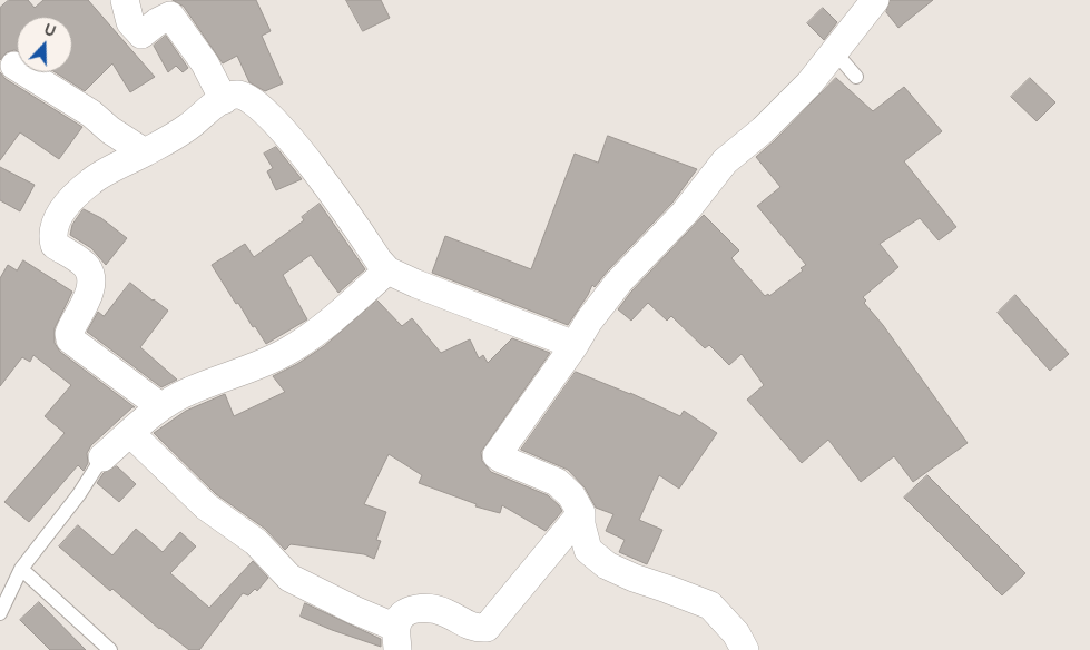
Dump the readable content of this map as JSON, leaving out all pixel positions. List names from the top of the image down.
{
  "north": "top"
}
